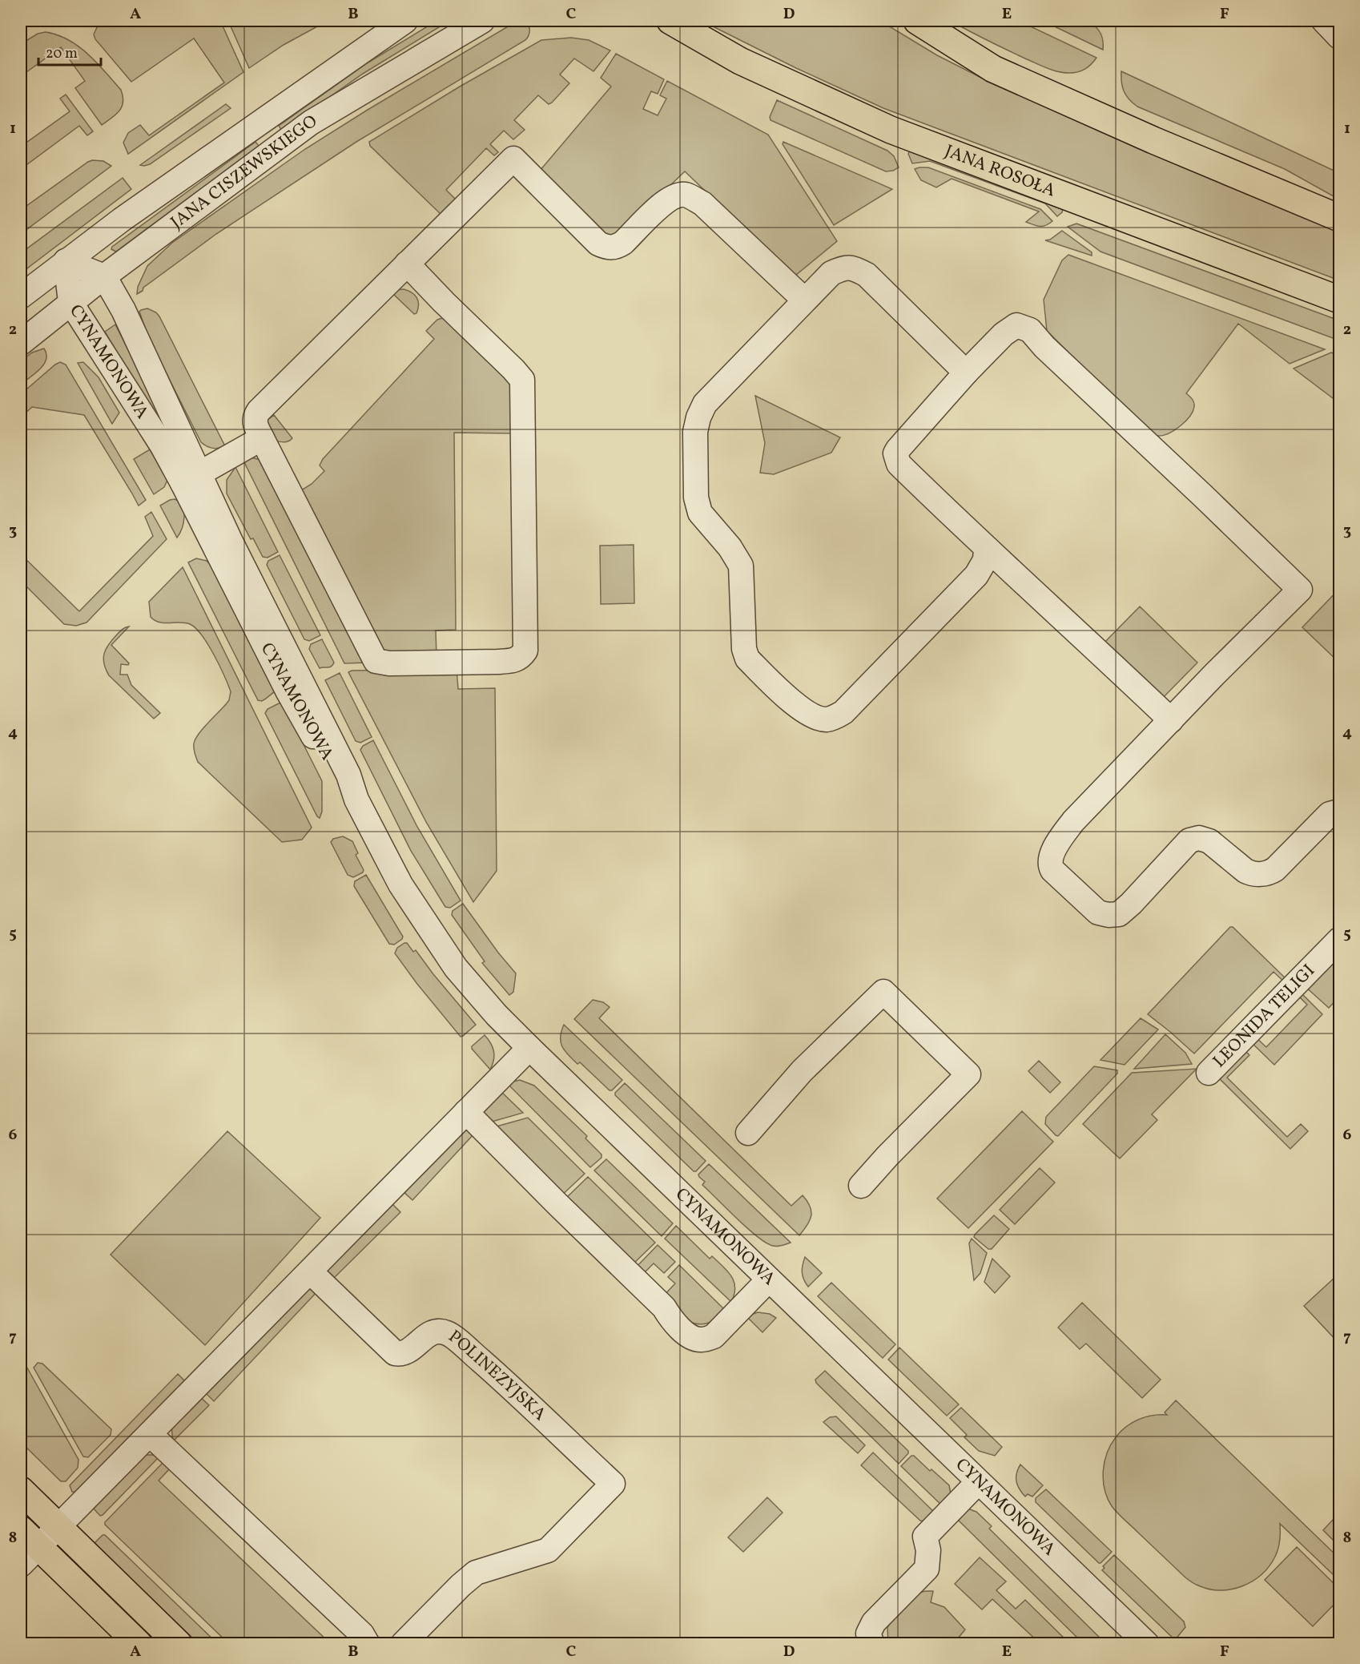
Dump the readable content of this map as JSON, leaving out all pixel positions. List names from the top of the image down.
{
  "streets": {
    "main road": ["JANA ROSOŁA"],
    "street": [
      "JANA CISZEWSKIEGO",
      "CYNAMONOWA",
      "LEONIDA TELIGI",
      "POLINEZYJSKA"
    ]
  },
  "crossings": [
    ["JANA CISZEWSKIEGO", "CYNAMONOWA"]
  ],
  "scale_bar": "20 m",
  "grid": {
    "columns": [
      "A",
      "B",
      "C",
      "D",
      "E",
      "F"
    ],
    "rows": [
      "1",
      "2",
      "3",
      "4",
      "5",
      "6",
      "7",
      "8"
    ]
  }
}
